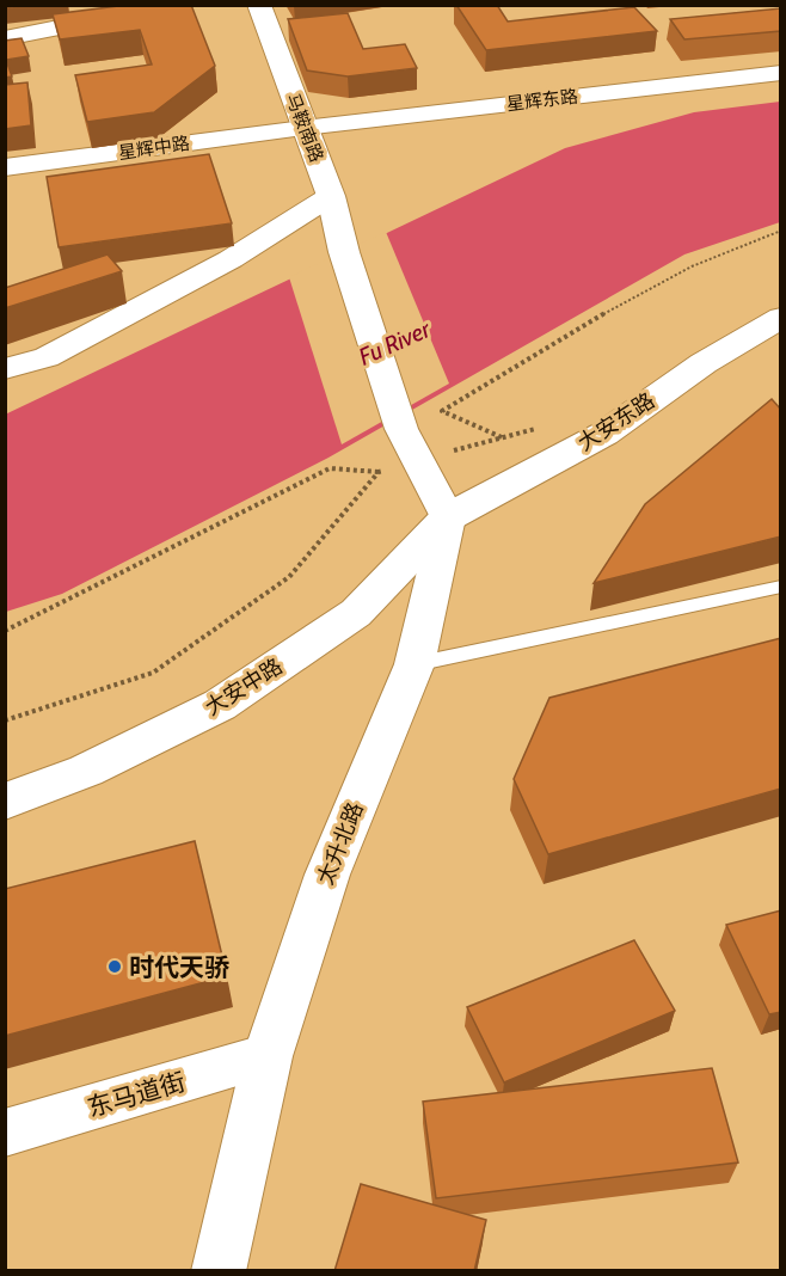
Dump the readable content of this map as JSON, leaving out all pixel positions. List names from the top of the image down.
{
  "streets": {
    "main road": [
      "马鞍南路",
      "大安东路",
      "大安中路",
      "太升北路"
    ],
    "street": ["星辉东路", "星辉中路", "东马道街"]
  },
  "crossings": [
    ["星辉东路", "马鞍南路"],
    ["星辉东路", "星辉中路"],
    ["马鞍南路", "星辉中路"],
    ["大安东路", "大安中路"],
    ["大安东路", "太升北路"],
    ["大安中路", "太升北路"],
    ["太升北路", "东马道街"]
  ],
  "water": ["Fu River"],
  "places": ["时代天骄"]
}
